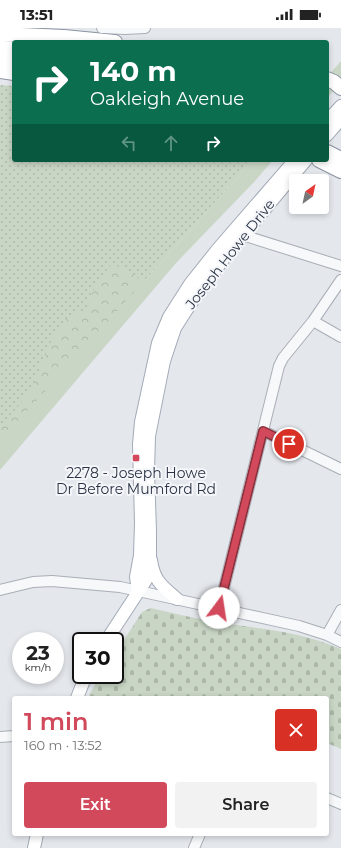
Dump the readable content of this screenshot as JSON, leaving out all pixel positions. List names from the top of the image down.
{
  "streets": {
    "main road": ["Joseph Howe Drive"]
  },
  "places": {
    "transit": ["2278 - Joseph Howe Dr Before Mumford Rd"]
  },
  "north": "top right",
  "page": {
    "status": "13:51",
    "turn": ["140 m", "Oakleigh Avenue"],
    "speed": "23 km/h",
    "limit": "30",
    "heading": ["1 min", "160 m · 13:52"],
    "buttons": ["Exit", "Share"]
  }
}
